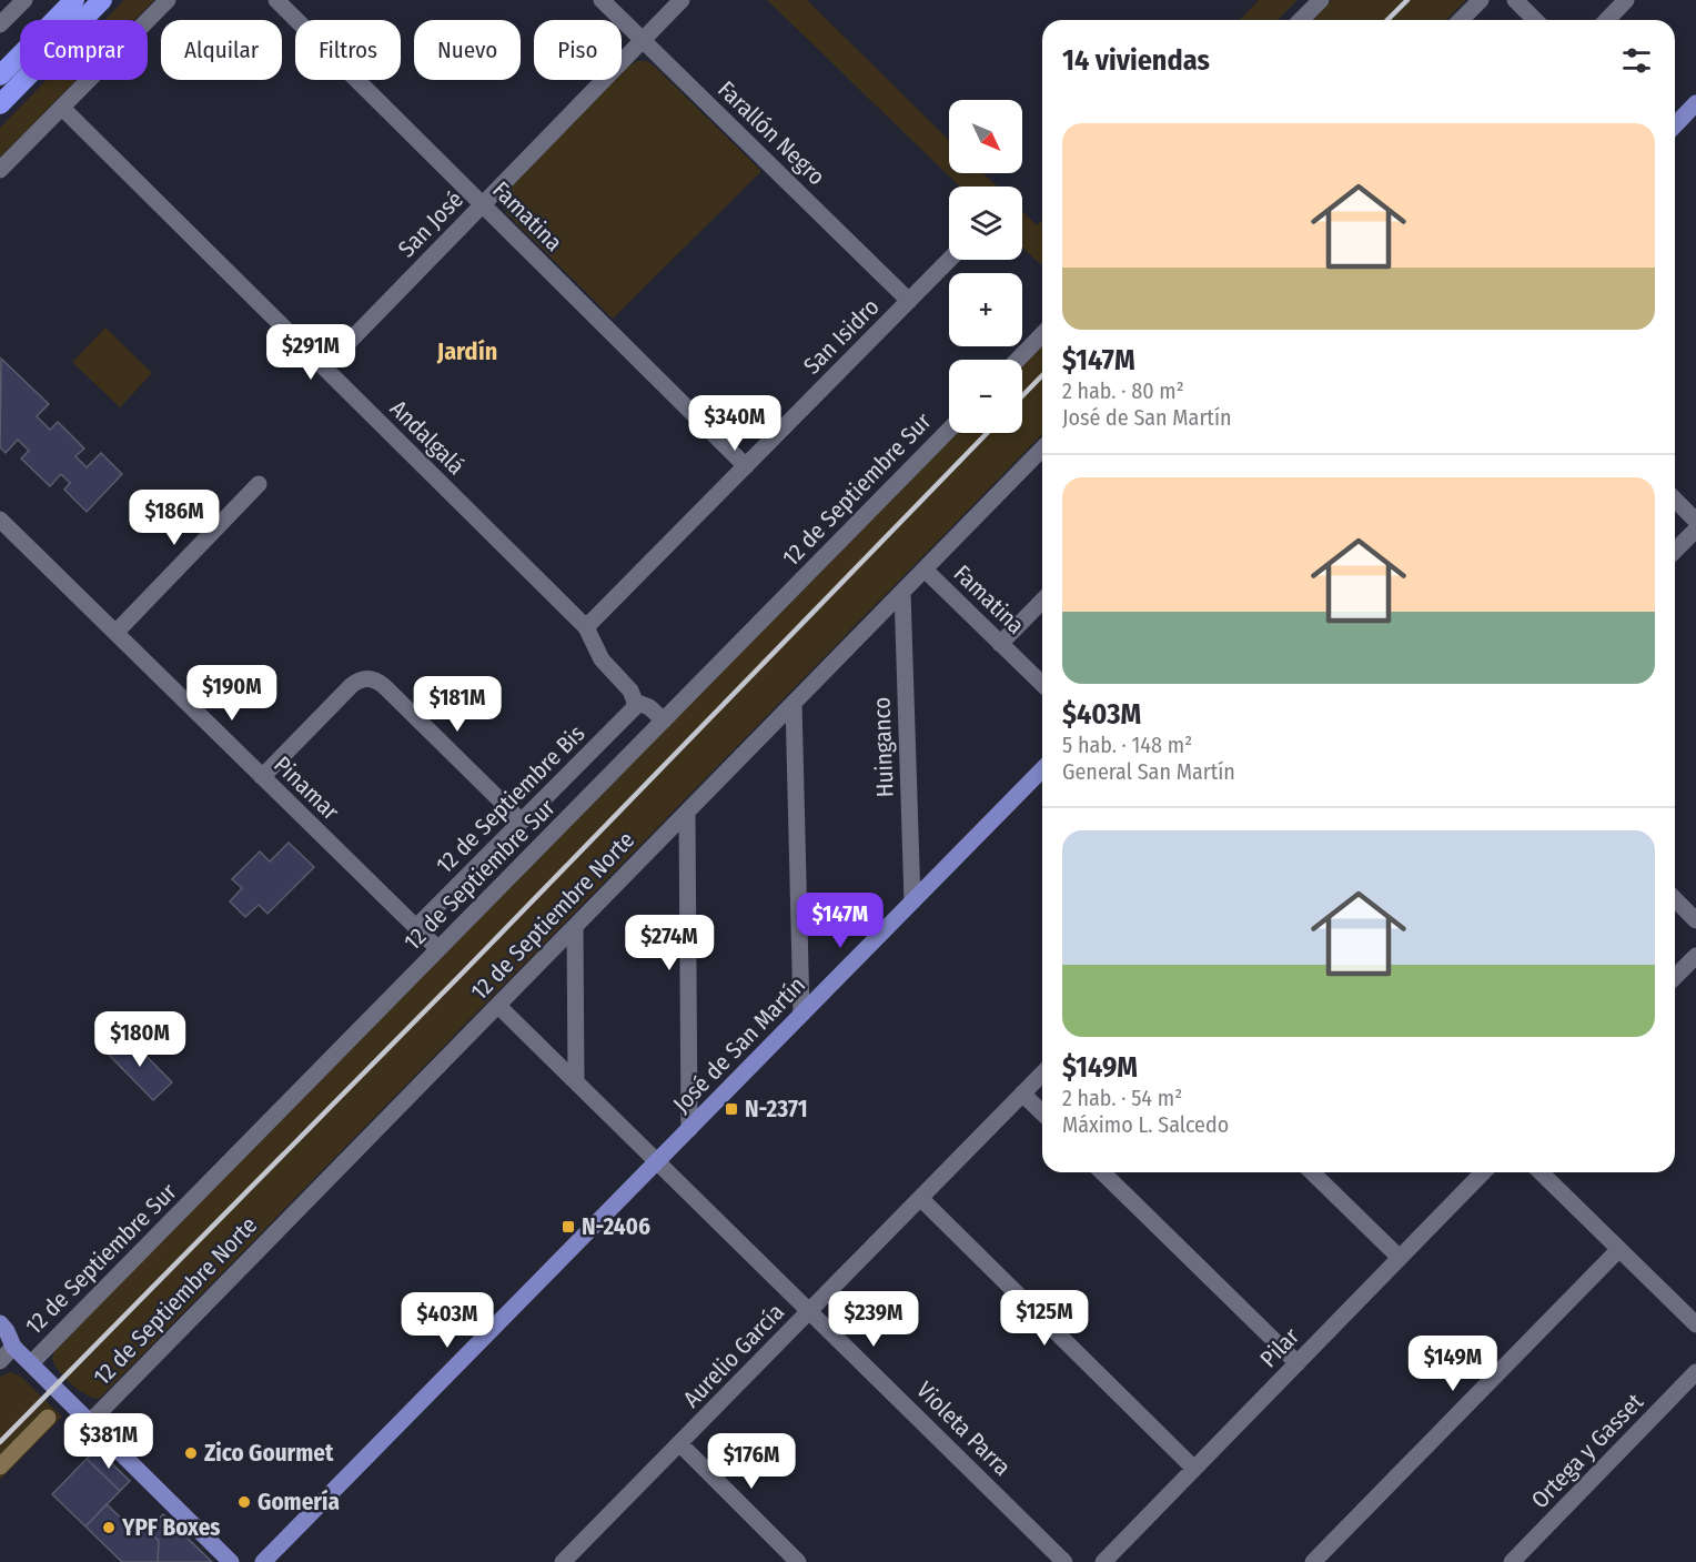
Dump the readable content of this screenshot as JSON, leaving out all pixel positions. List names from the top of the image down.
{
  "streets": {
    "main road": ["José de San Martín"],
    "street": [
      "Farallón Negro",
      "Famatina",
      "San José",
      "San Isidro",
      "Andalgalá",
      "12 de Septiembre Sur",
      "Huinganco",
      "Pinamar",
      "12 de Septiembre Bis",
      "12 de Septiembre Norte",
      "Pilar",
      "Aurelio García",
      "Violeta Parra",
      "Ortega y Gasset"
    ]
  },
  "crossings": [
    ["Farallón Negro", "San José"],
    ["Farallón Negro", "San Isidro"],
    ["Famatina", "San José"],
    ["Famatina", "San Isidro"],
    ["Famatina", "12 de Septiembre Norte"],
    ["San José", "Andalgalá"],
    ["San Isidro", "Andalgalá"],
    ["Andalgalá", "12 de Septiembre Sur"],
    ["Andalgalá", "12 de Septiembre Bis"],
    ["12 de Septiembre Sur", "Pinamar"],
    ["Huinganco", "12 de Septiembre Norte"],
    ["Huinganco", "José de San Martín"],
    ["Pinamar", "12 de Septiembre Bis"],
    ["José de San Martín", "Violeta Parra"],
    ["Aurelio García", "Violeta Parra"]
  ],
  "districts": ["Jardín"],
  "places": {
    "transit": ["N-2371", "N-2406"],
    "other": ["Zico Gourmet", "Gomería", "YPF Boxes"]
  },
  "north": "bottom right",
  "page": {
    "chip": [
      "Comprar",
      "Alquilar",
      "Filtros",
      "Nuevo",
      "Piso"
    ],
    "heading": "14 viviendas",
    "map_buttons": ["+", "−"],
    "list": [
      {
        "name": "$147M",
        "note": "2 hab. · 80 m² · José de San Martín"
      },
      {
        "name": "$403M",
        "note": "5 hab. · 148 m² · General San Martín"
      },
      {
        "name": "$149M",
        "note": "2 hab. · 54 m² · Máximo L. Salcedo"
      }
    ],
    "price": [
      "$291M",
      "$340M",
      "$186M",
      "$190M",
      "$181M",
      "$147M",
      "$274M",
      "$180M",
      "$125M",
      "$239M",
      "$403M",
      "$149M",
      "$381M",
      "$176M"
    ]
  }
}
